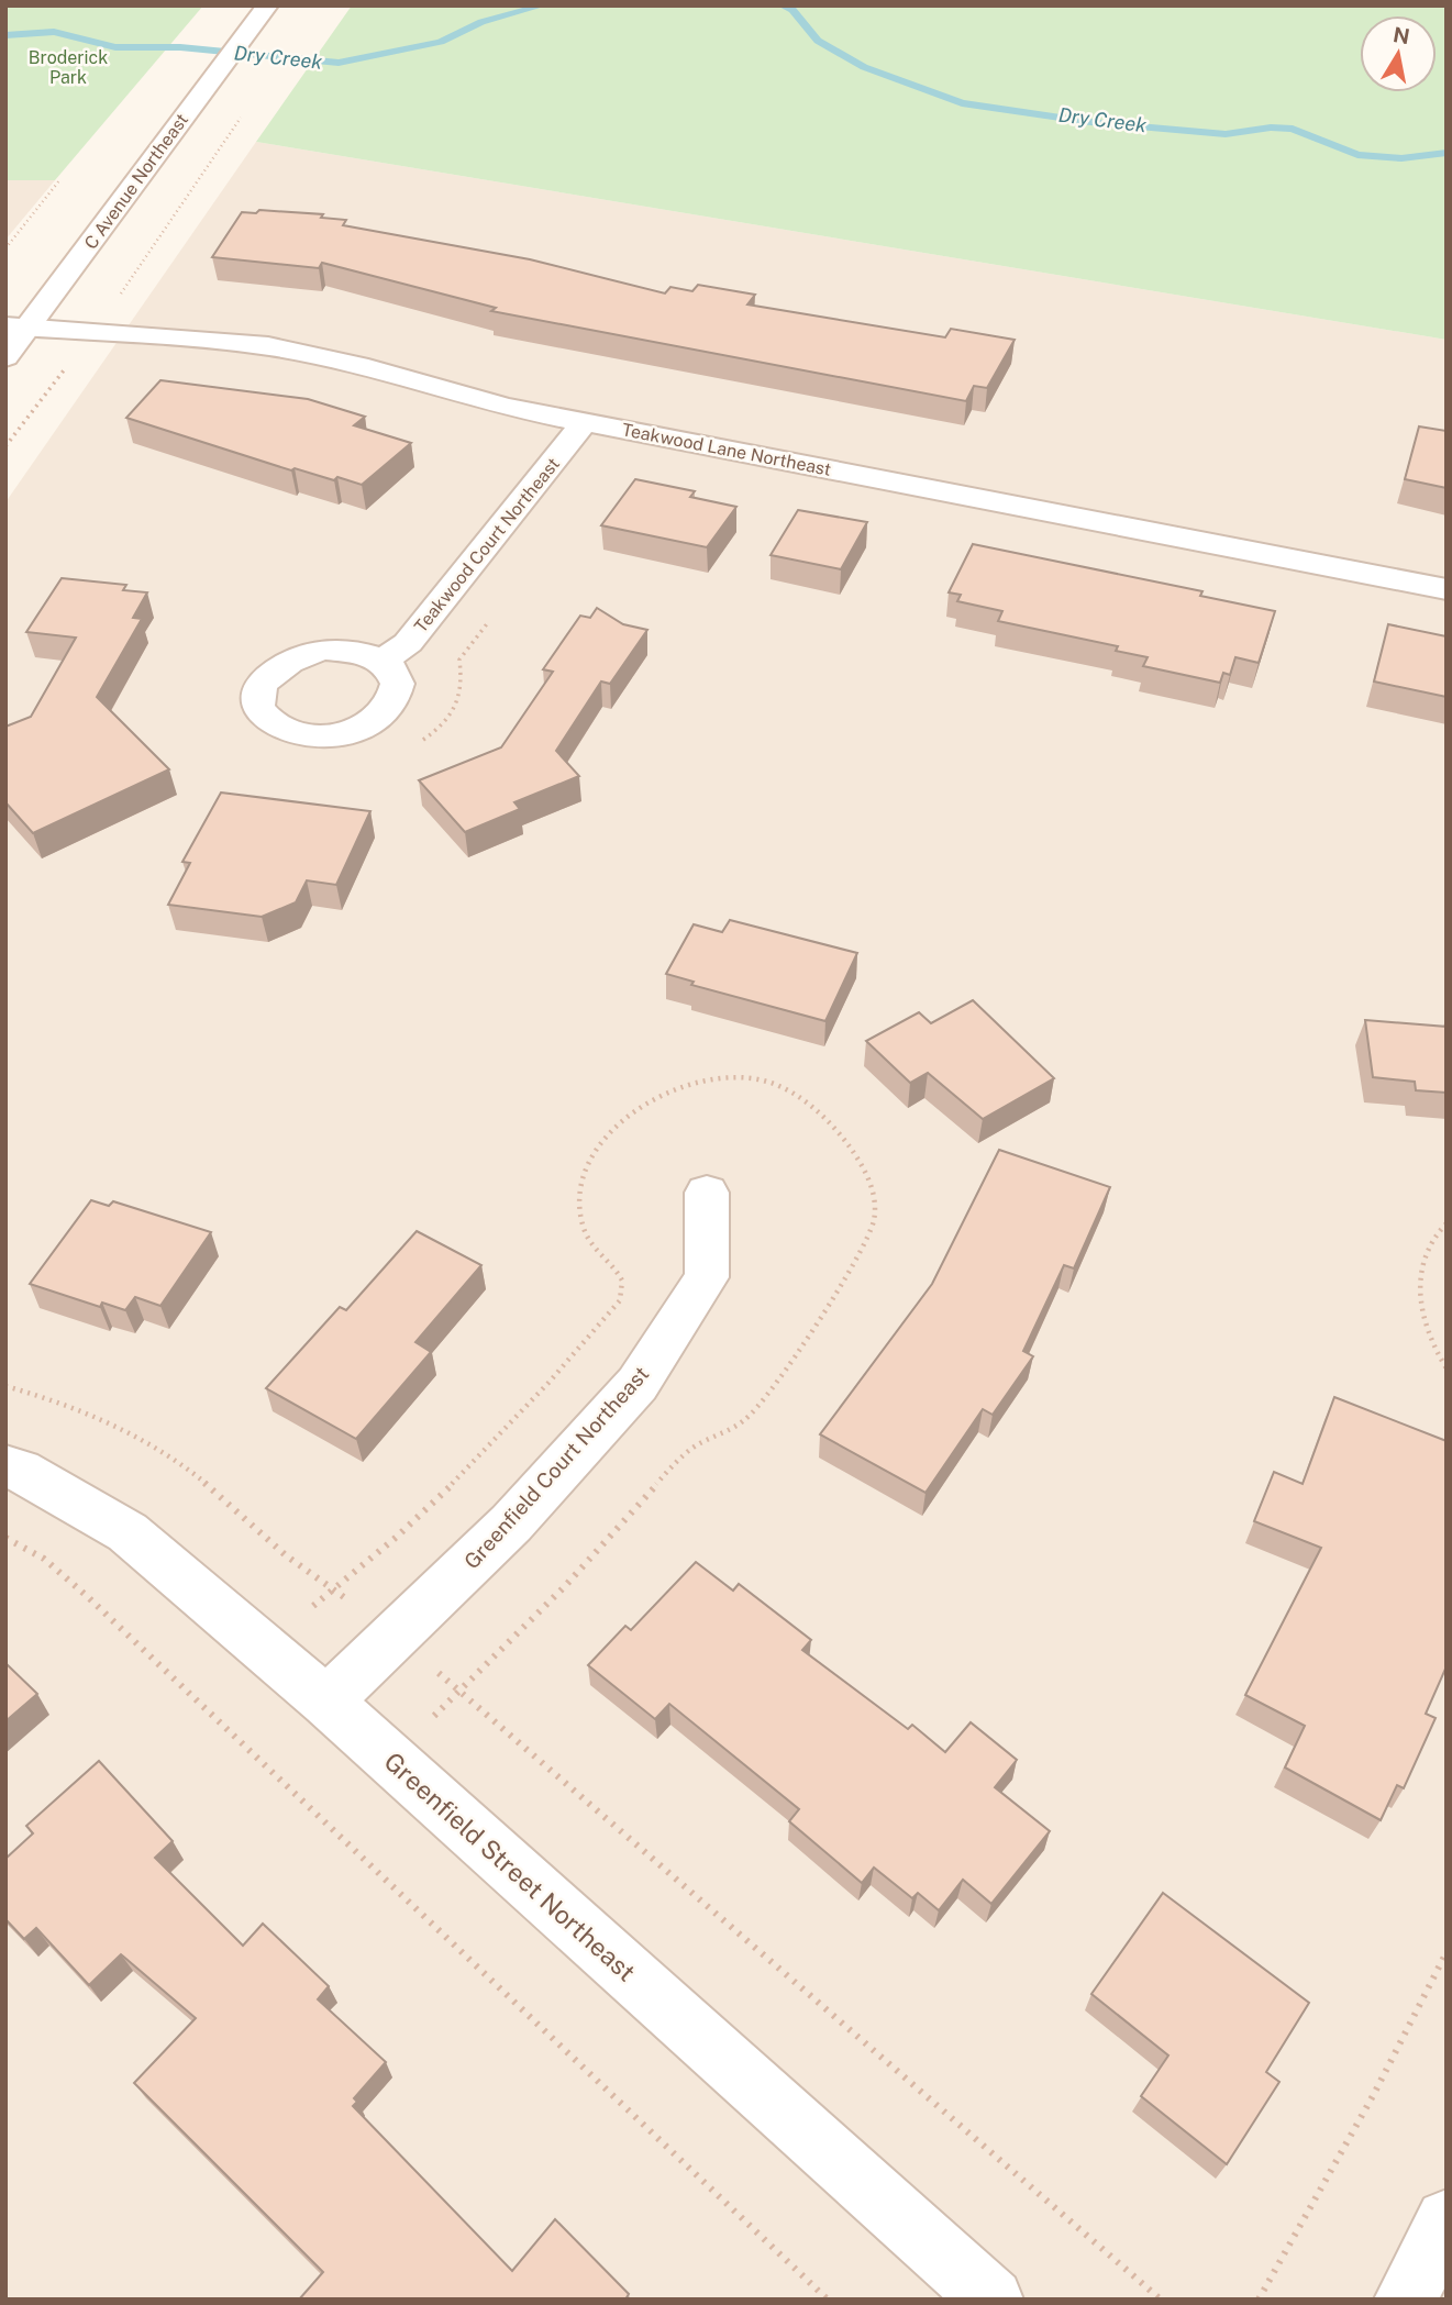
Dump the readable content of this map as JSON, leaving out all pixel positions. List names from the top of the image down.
{
  "streets": {
    "street": [
      "C Avenue Northeast",
      "Teakwood Lane Northeast",
      "Teakwood Court Northeast",
      "Greenfield Court Northeast",
      "Greenfield Street Northeast"
    ]
  },
  "crossings": [
    ["C Avenue Northeast", "Teakwood Lane Northeast"],
    ["Teakwood Lane Northeast", "Teakwood Court Northeast"],
    ["Greenfield Court Northeast", "Greenfield Street Northeast"]
  ],
  "water": ["Dry Creek"],
  "parks": ["Broderick Park"],
  "north": "top"
}
